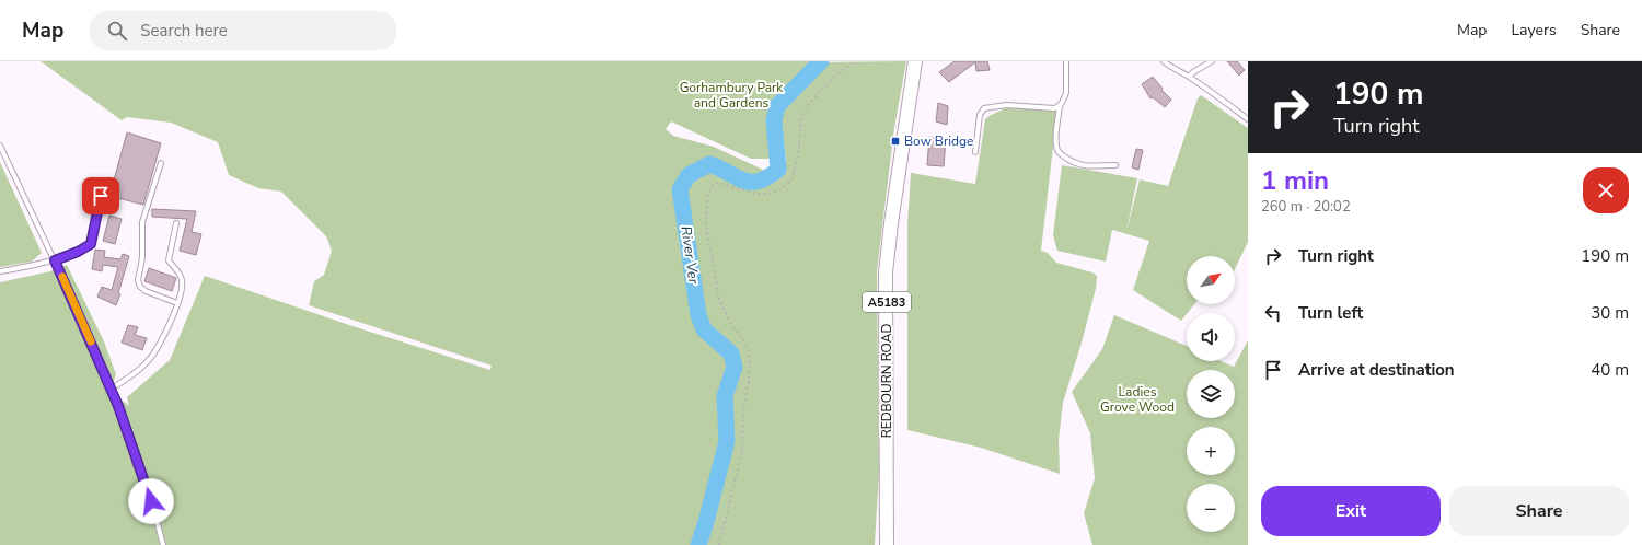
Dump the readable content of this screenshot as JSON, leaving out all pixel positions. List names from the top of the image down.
{
  "streets": {
    "main road": ["A5183", "REDBOURN ROAD"]
  },
  "water": ["River Ver"],
  "parks": ["Gorhambury Park and Gardens", "Ladies Grove Wood"],
  "places": {
    "transit": ["Bow Bridge"]
  },
  "north": "top right",
  "page": {
    "header": "Map",
    "search": "Search here",
    "nav": ["Map", "Layers", "Share"],
    "turn": ["190 m", "Turn right"],
    "heading": ["1 min", "260 m · 20:02"],
    "list": [
      {
        "name": "Turn right",
        "value": "190 m"
      },
      {
        "name": "Turn left",
        "value": "30 m"
      },
      {
        "name": "Arrive at destination",
        "value": "40 m"
      }
    ],
    "map_buttons": ["+", "−"],
    "buttons": ["Exit", "Share"]
  }
}
